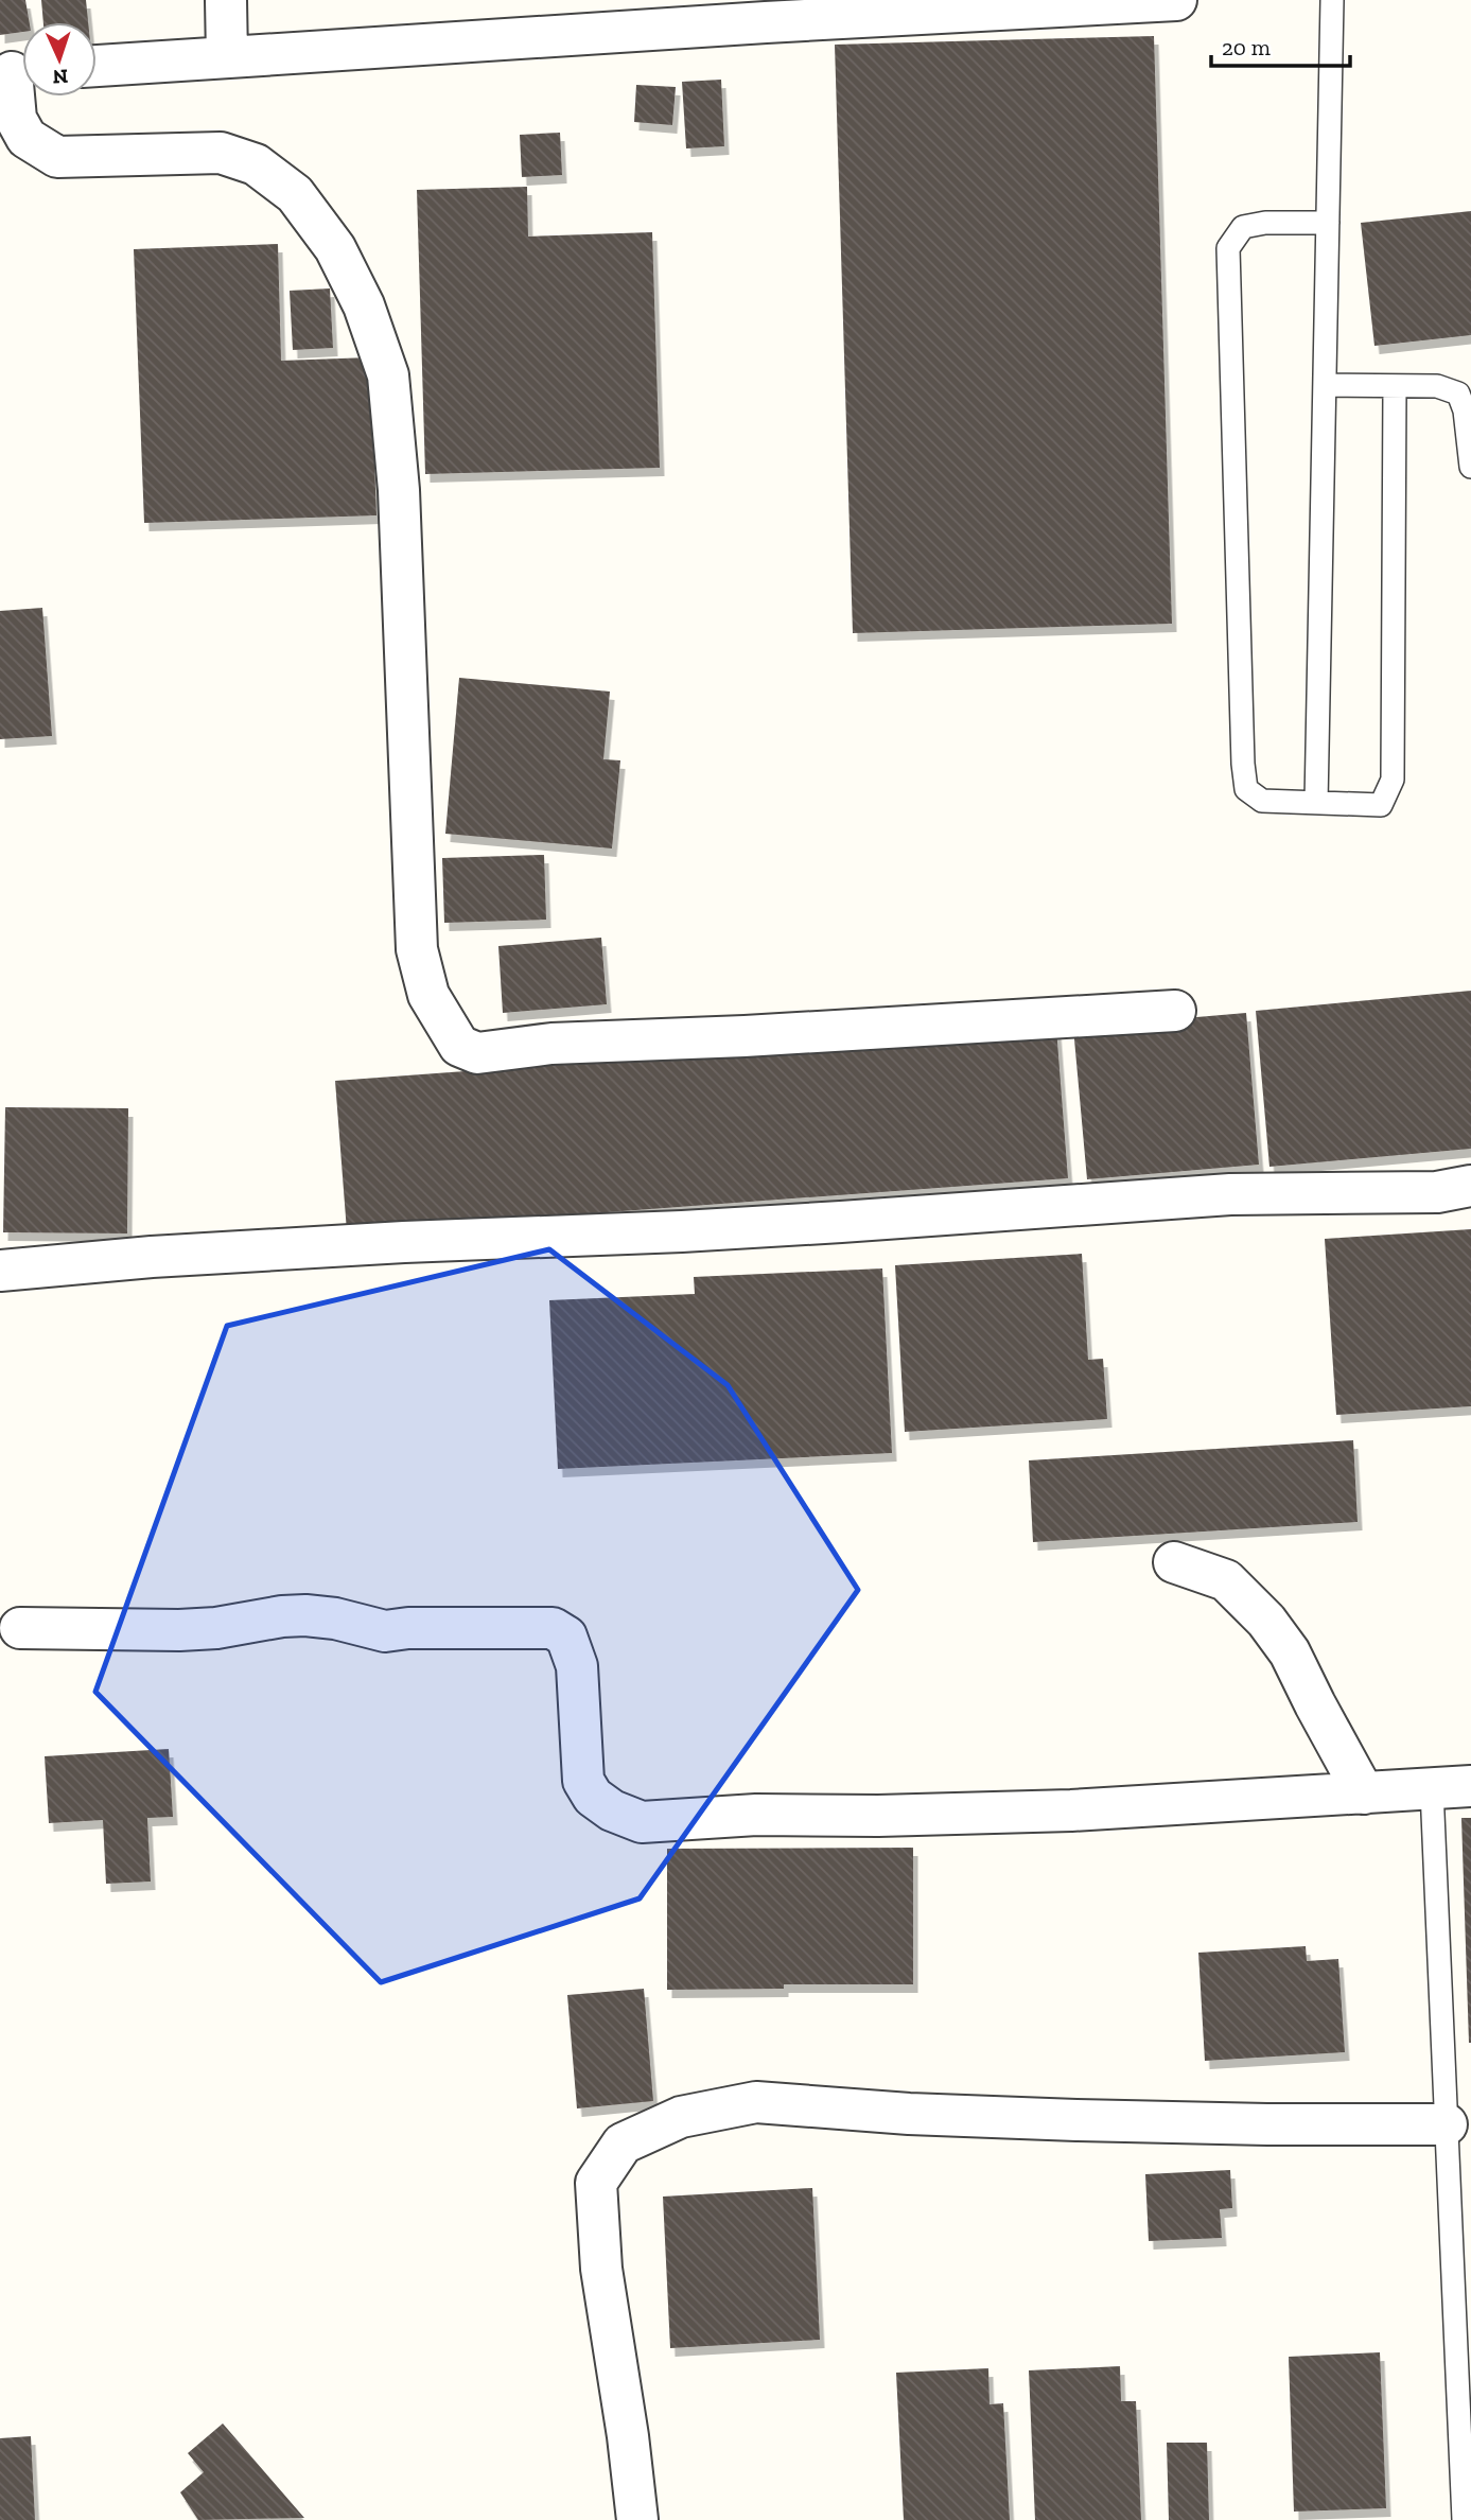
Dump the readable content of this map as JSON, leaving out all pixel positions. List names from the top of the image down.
{
  "scale_bar": "20 m",
  "north": "bottom"
}
